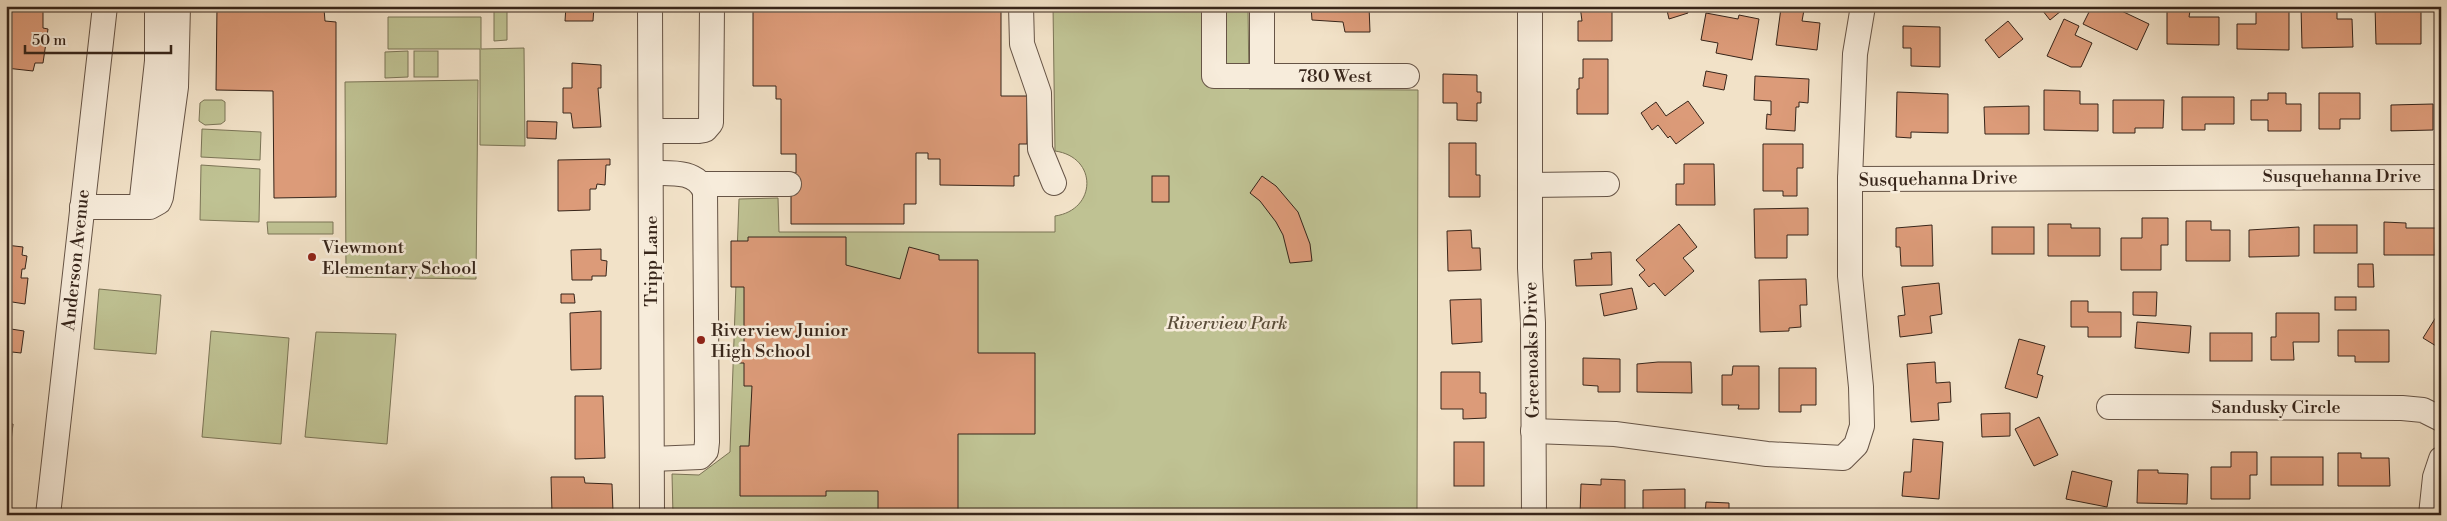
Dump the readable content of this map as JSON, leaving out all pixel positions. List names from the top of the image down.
{
  "streets": {
    "street": [
      "780 West",
      "Susquehanna Drive",
      "Anderson Avenue",
      "Tripp Lane",
      "Greenoaks Drive",
      "Sandusky Circle"
    ]
  },
  "crossings": [
    ["Susquehanna Drive", "Greenoaks Drive"]
  ],
  "parks": ["Riverview Park"],
  "places": ["Viewmont Elementary School", "Riverview Junior High School"],
  "scale_bar": "50 m"
}
